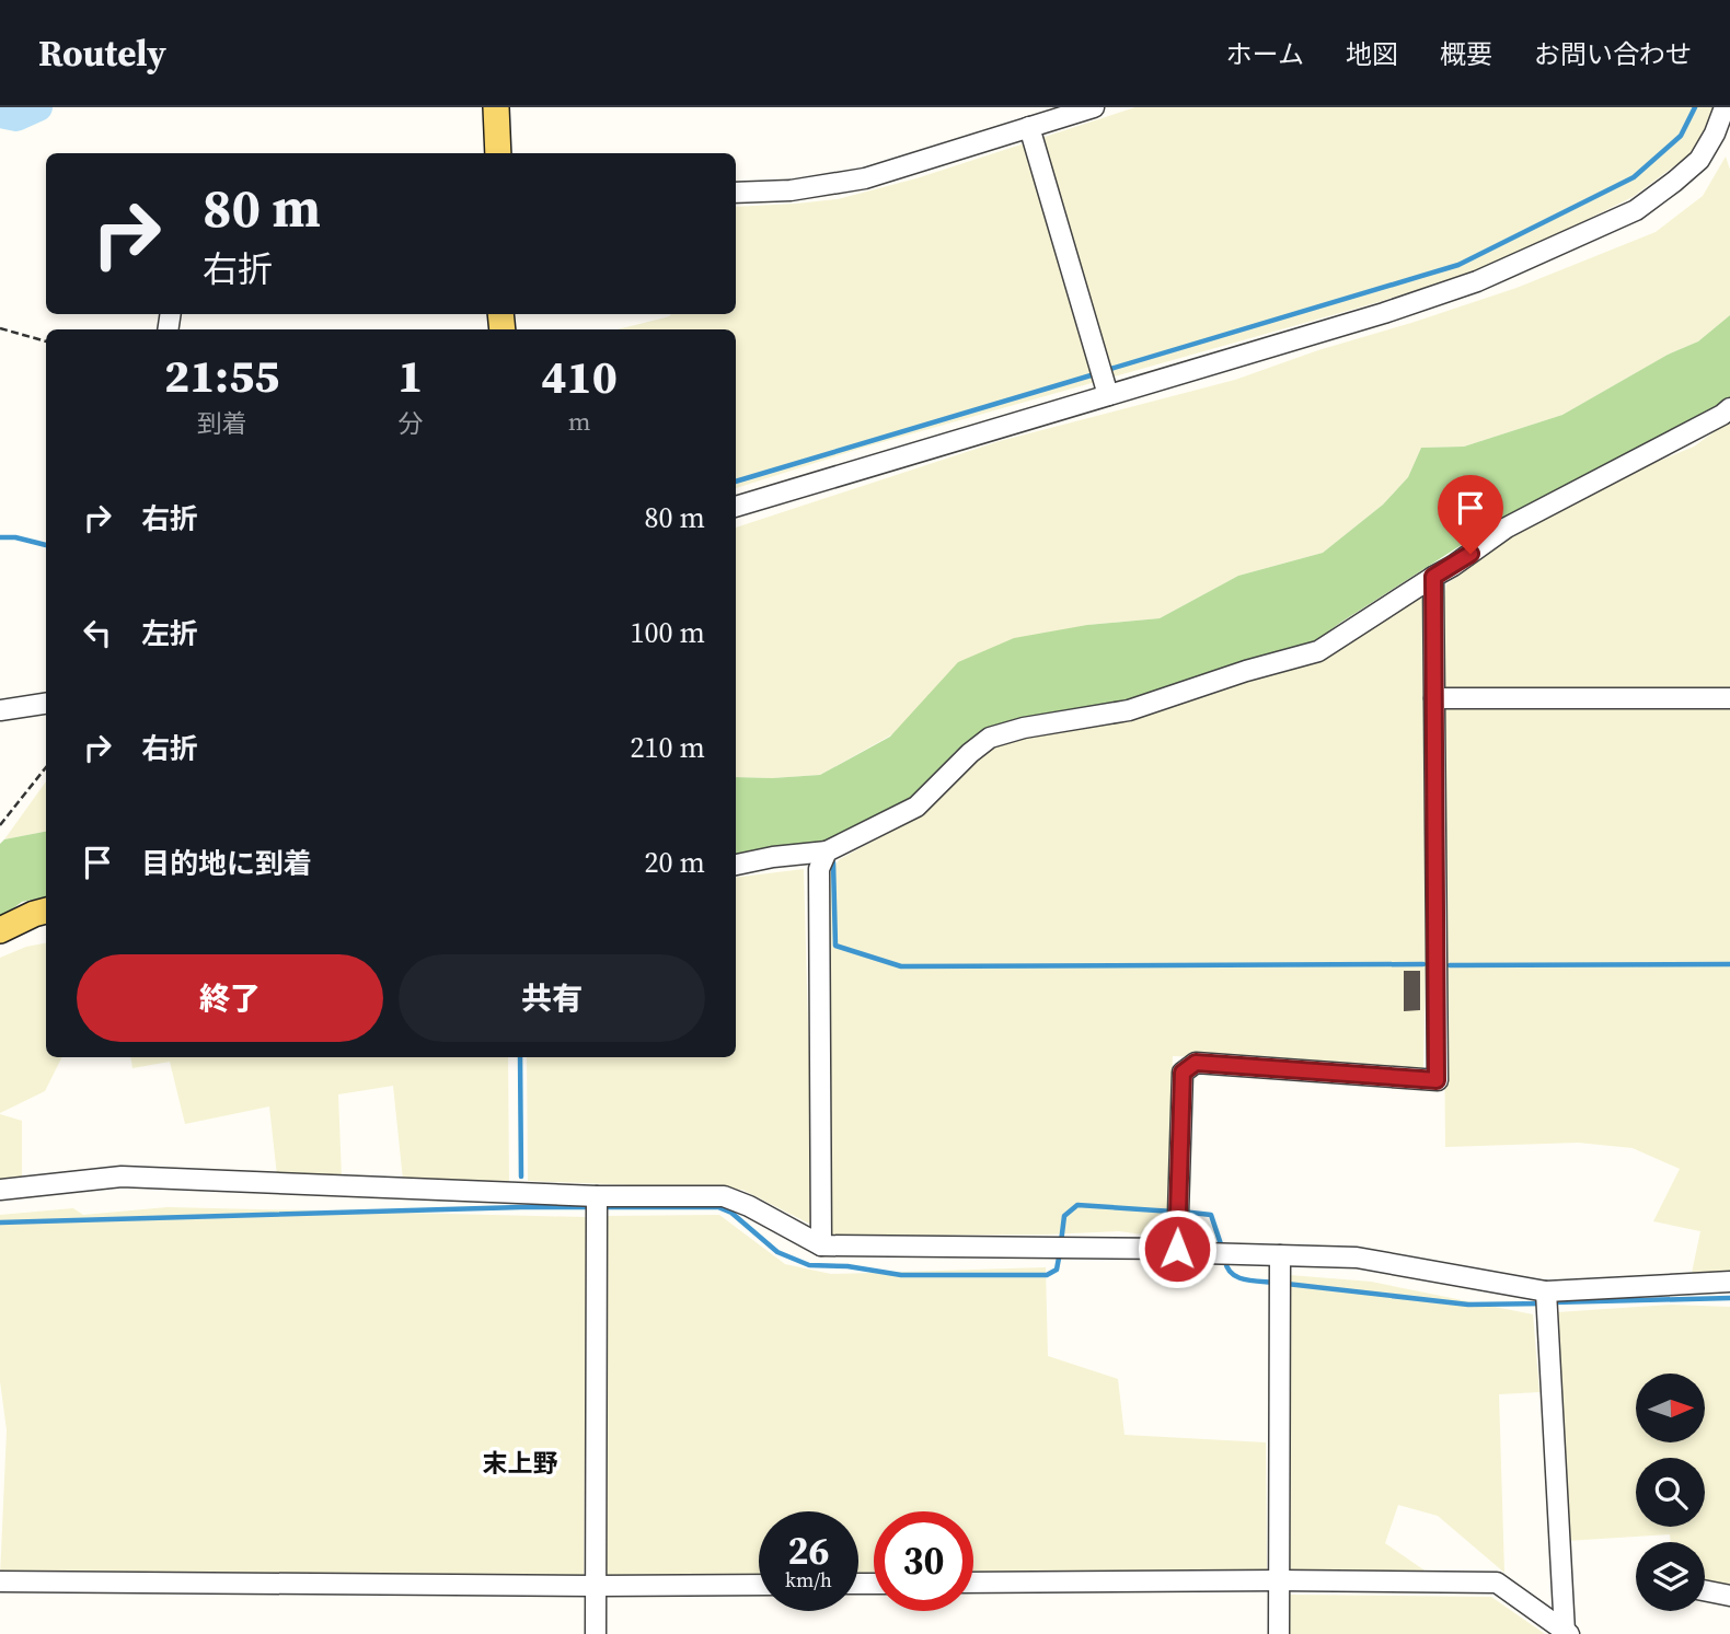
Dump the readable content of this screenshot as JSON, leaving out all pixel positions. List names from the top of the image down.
{
  "districts": ["末上野"],
  "north": "right",
  "page": {
    "header": "Routely",
    "nav": [
      "ホーム",
      "地図",
      "概要",
      "お問い合わせ"
    ],
    "turn": ["80 m", "右折"],
    "eta": [
      "21:55",
      "到着",
      "1",
      "分",
      "410",
      "m"
    ],
    "list": [
      {
        "name": "右折",
        "value": "80 m"
      },
      {
        "name": "左折",
        "value": "100 m"
      },
      {
        "name": "右折",
        "value": "210 m"
      },
      {
        "name": "目的地に到着",
        "value": "20 m"
      }
    ],
    "buttons": ["終了", "共有"],
    "speed": "26 km/h",
    "limit": "30"
  }
}
